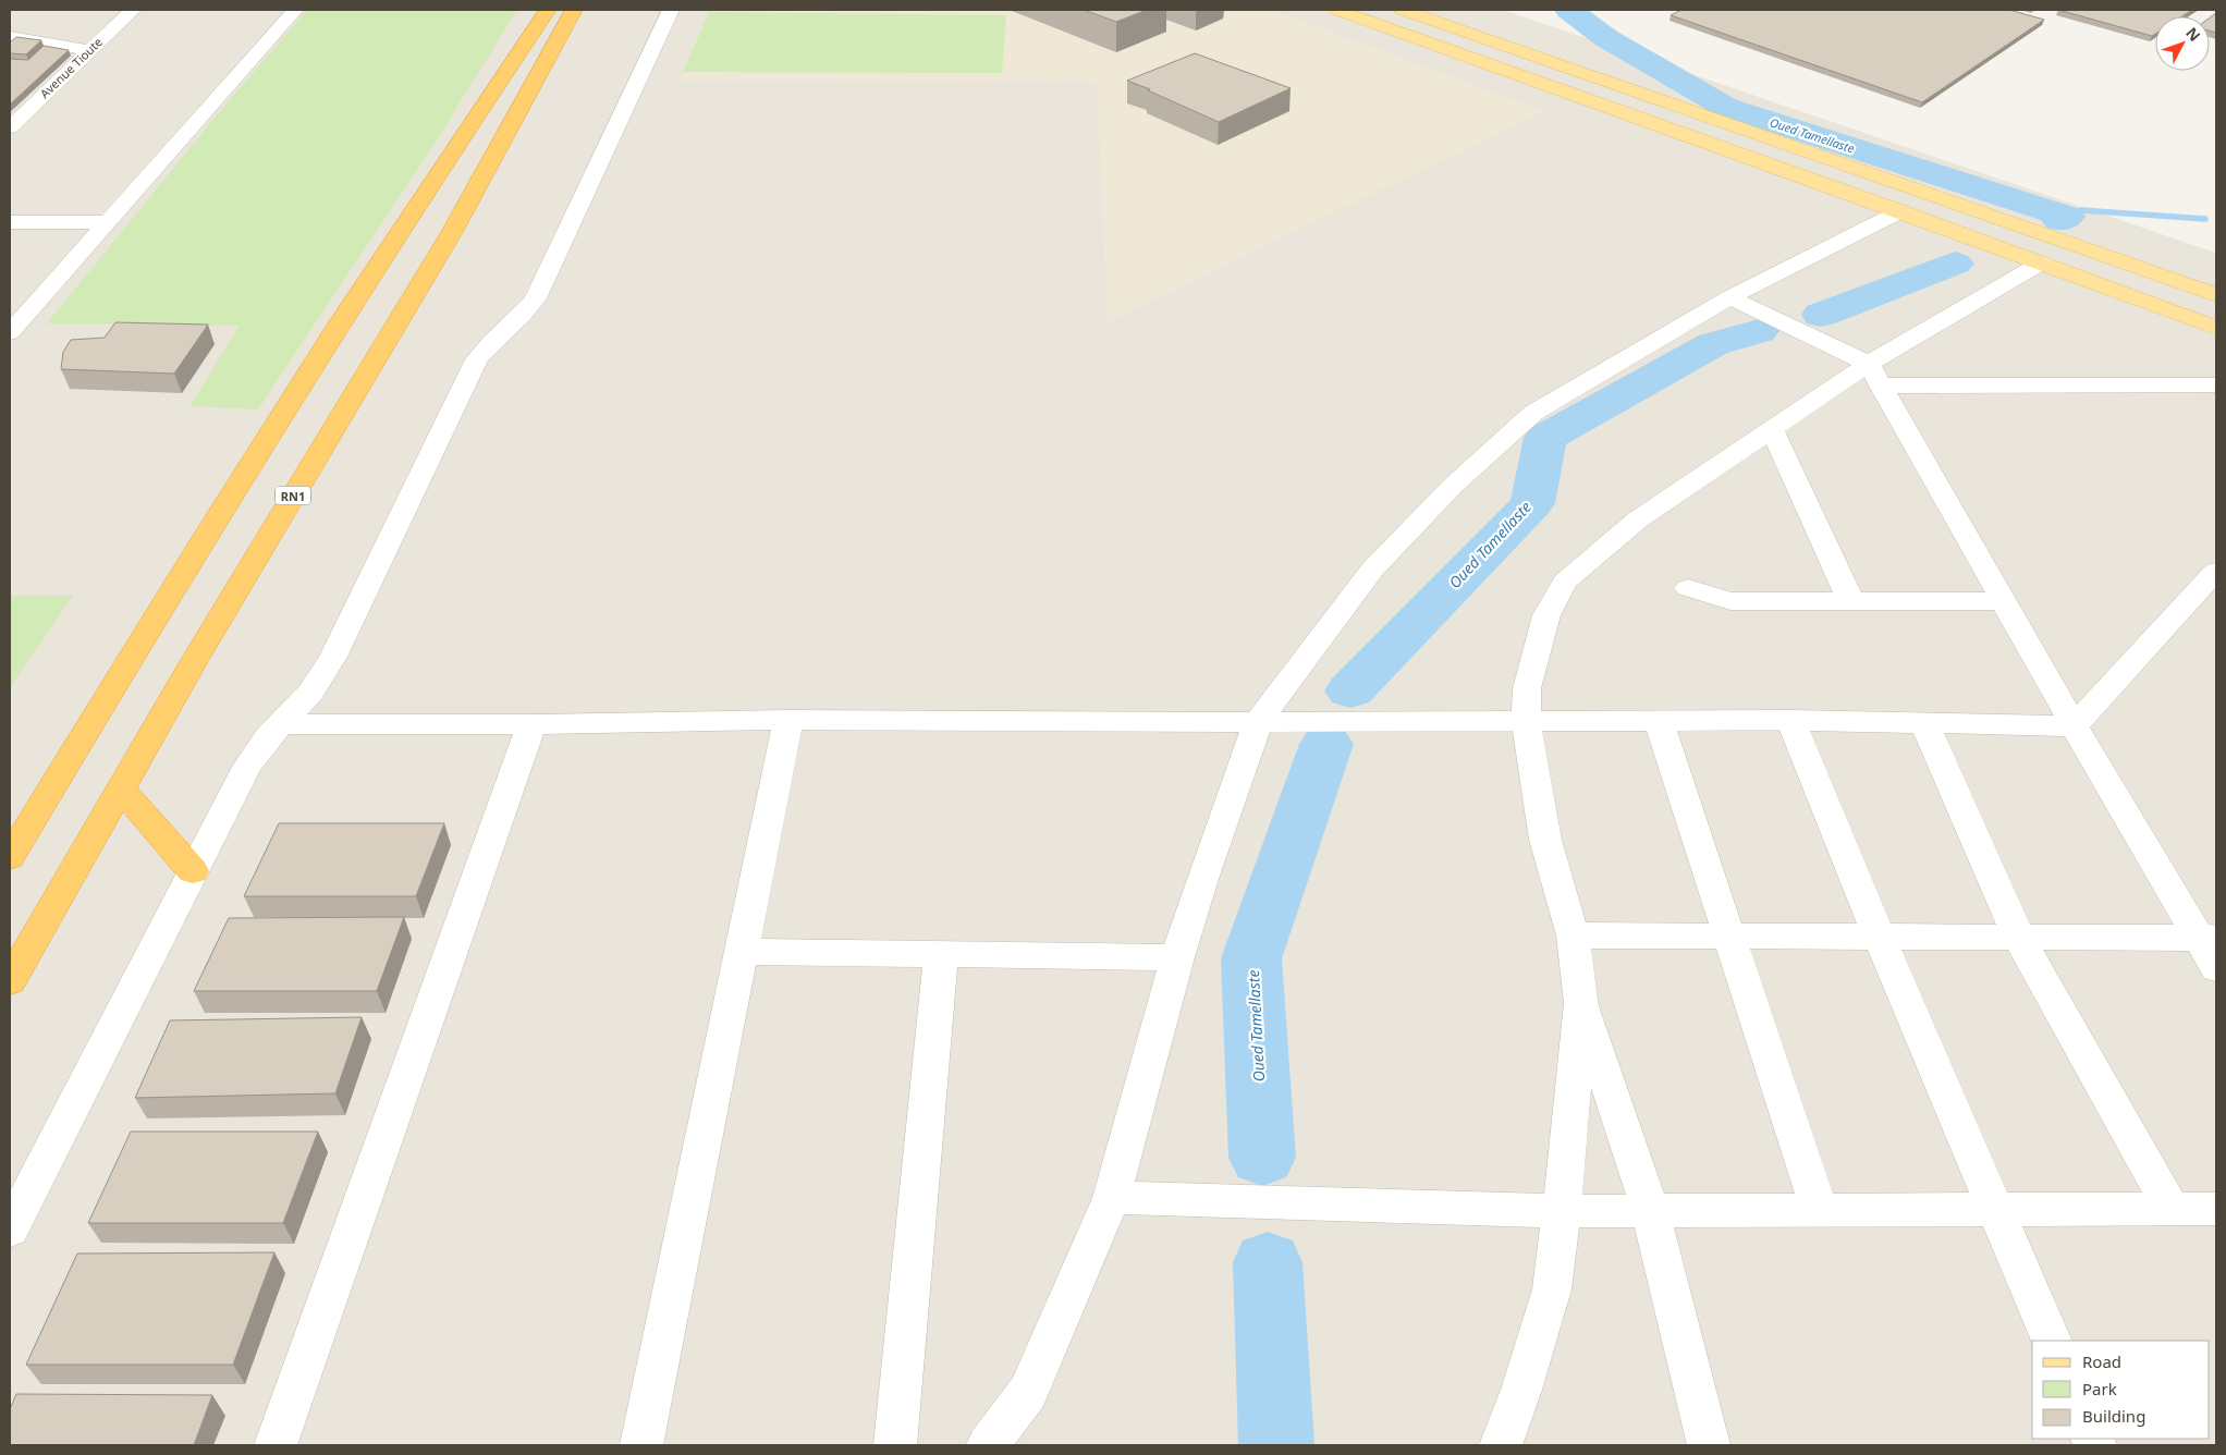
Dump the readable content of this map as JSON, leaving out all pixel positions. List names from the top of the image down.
{
  "streets": {
    "highway": ["RN1"],
    "street": ["Avenue Tioute"]
  },
  "water": ["Oued Tamellaste"],
  "legend": ["Road", "Park", "Building"],
  "north": "top right"
}
